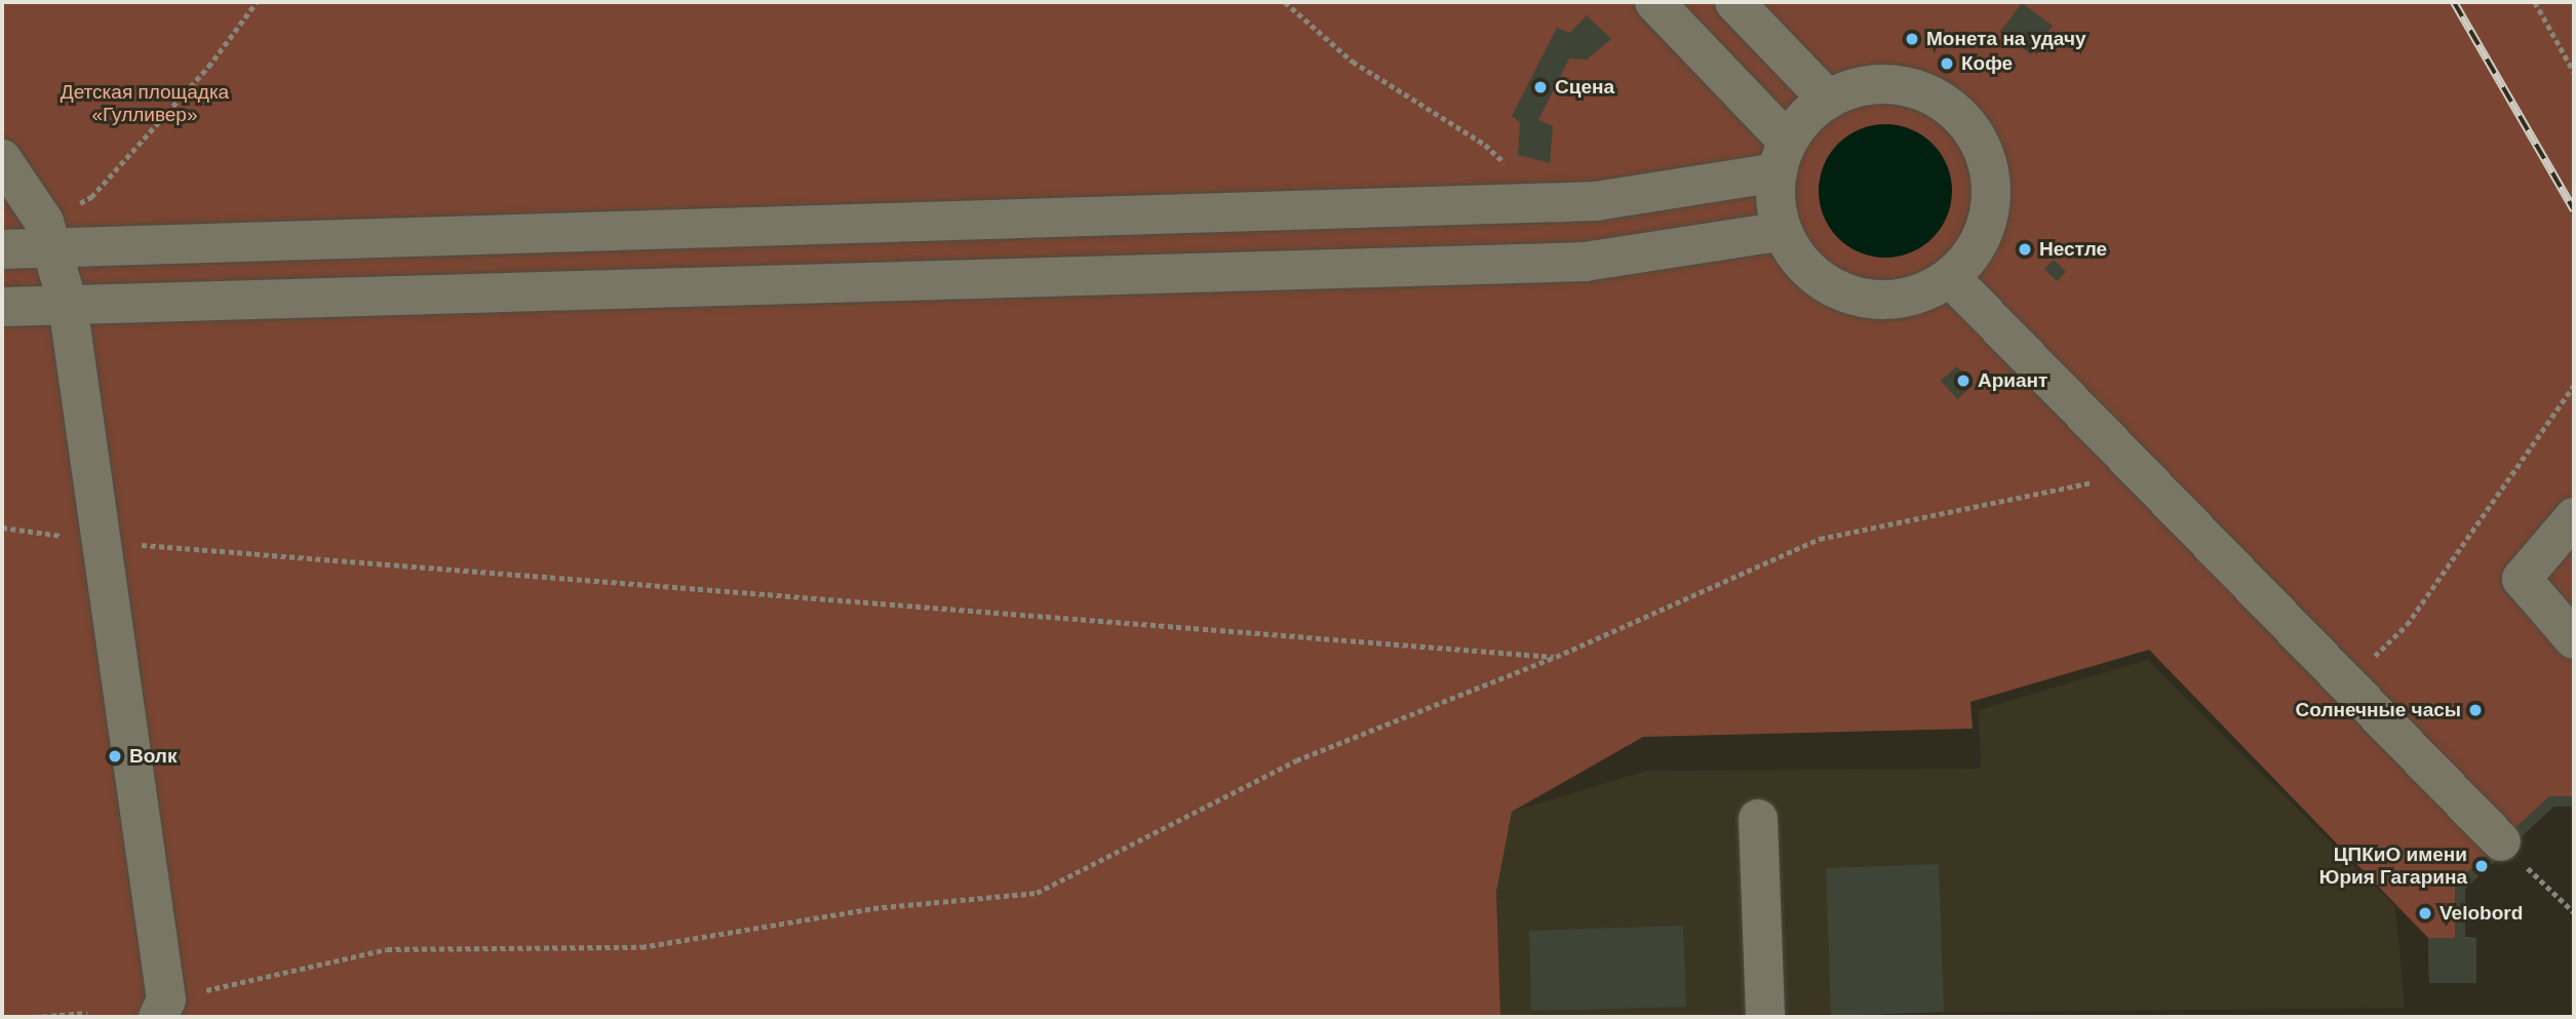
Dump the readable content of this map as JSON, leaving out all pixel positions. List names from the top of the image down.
{
  "parks": ["Детская площадка «Гулливер»"],
  "places": [
    "Монета на удачу",
    "Кофе",
    "Сцена",
    "Нестле",
    "Ариант",
    "Солнечные часы",
    "Волк",
    "ЦПКиО имени Юрия Гагарина",
    "Velobord"
  ]
}
